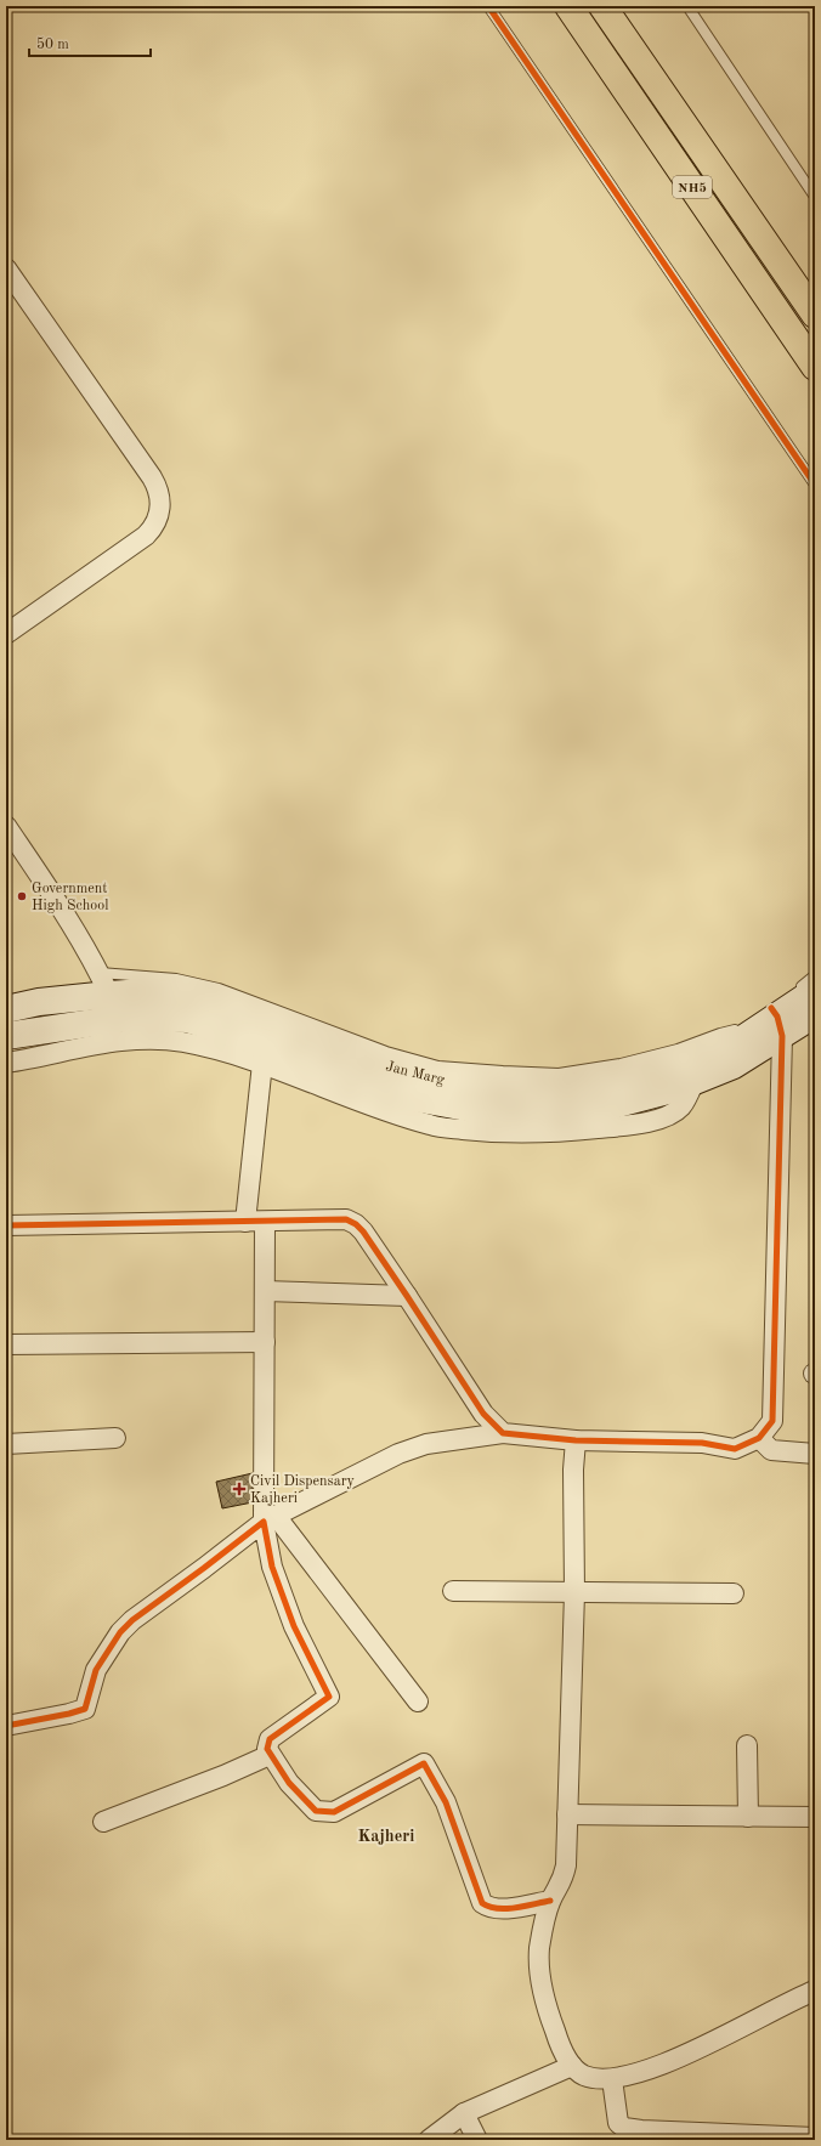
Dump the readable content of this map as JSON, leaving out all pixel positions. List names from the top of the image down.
{
  "streets": {
    "highway": ["NH5"],
    "main road": ["Jan Marg"]
  },
  "districts": ["Kajheri"],
  "places": {
    "other": ["Government High School"],
    "health": ["Civil Dispensary Kajheri"]
  },
  "scale_bar": "50 m"
}
